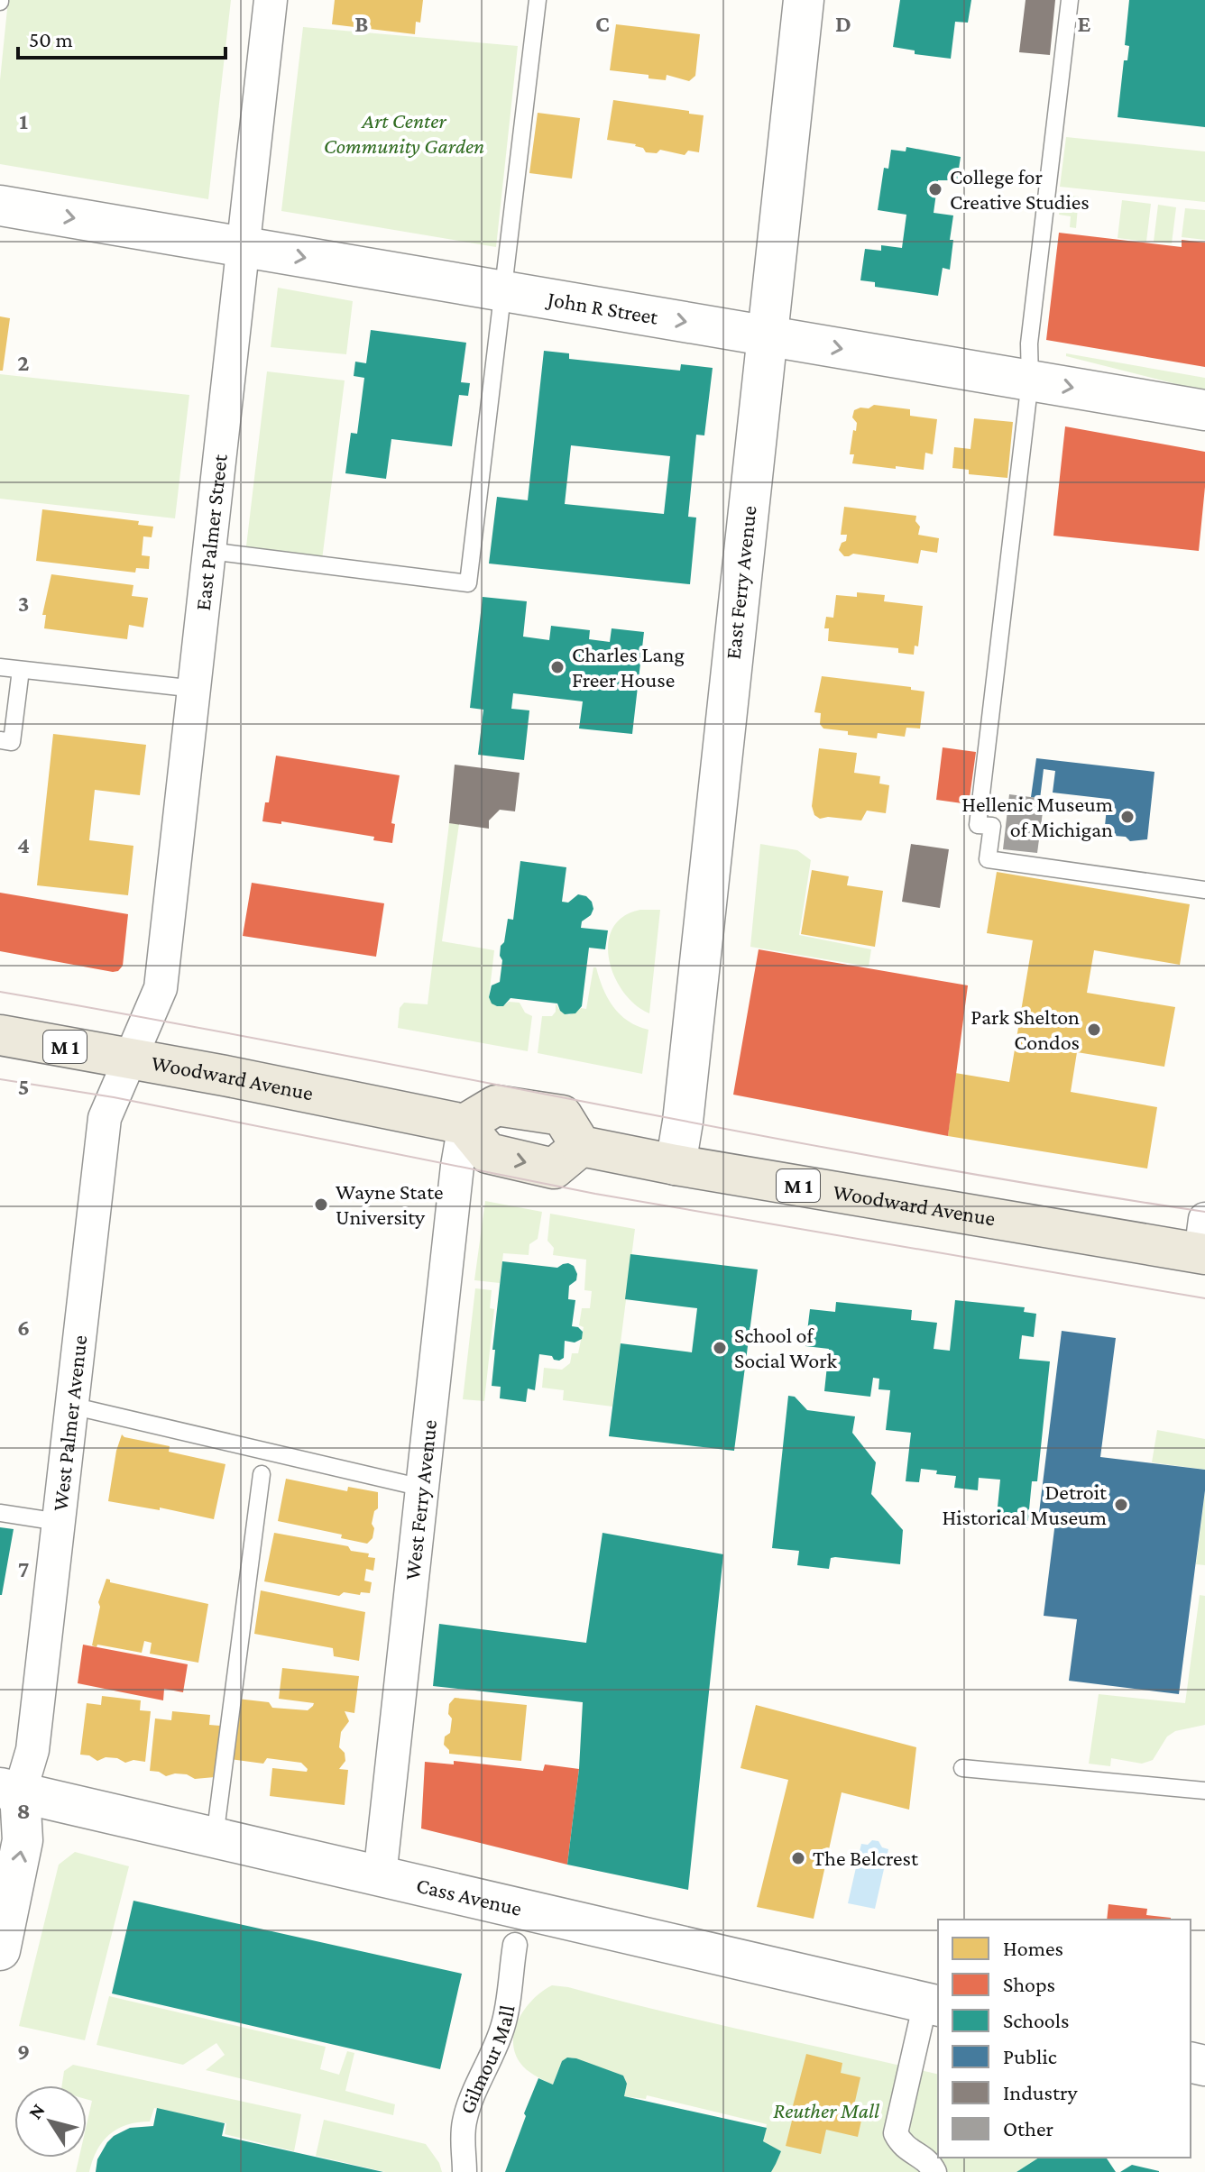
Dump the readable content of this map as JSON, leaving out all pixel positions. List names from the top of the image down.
{
  "streets": {
    "main road": ["M 1", "Woodward Avenue"],
    "street": [
      "John R Street",
      "East Palmer Street",
      "East Ferry Avenue",
      "West Palmer Avenue",
      "West Ferry Avenue",
      "Cass Avenue",
      "Gilmour Mall"
    ]
  },
  "crossings": [
    ["John R Street", "East Palmer Street"],
    ["John R Street", "East Ferry Avenue"],
    ["East Palmer Street", "Woodward Avenue"],
    ["East Palmer Street", "West Palmer Avenue"],
    ["East Ferry Avenue", "Woodward Avenue"],
    ["Woodward Avenue", "West Palmer Avenue"],
    ["Woodward Avenue", "West Ferry Avenue"],
    ["West Palmer Avenue", "Cass Avenue"],
    ["West Ferry Avenue", "Cass Avenue"]
  ],
  "one_way": ["John R Street"],
  "parks": ["Art Center Community Garden", "Reuther Mall"],
  "places": [
    "College for Creative Studies",
    "Charles Lang Freer House",
    "Hellenic Museum of Michigan",
    "Park Shelton Condos",
    "Wayne State University",
    "School of Social Work",
    "Detroit Historical Museum",
    "The Belcrest"
  ],
  "legend": [
    "Homes",
    "Shops",
    "Schools",
    "Public",
    "Industry",
    "Other"
  ],
  "scale_bar": "50 m",
  "north": "top left",
  "grid": {
    "columns": [
      "B",
      "C",
      "D",
      "E"
    ],
    "rows": [
      "1",
      "2",
      "3",
      "4",
      "5",
      "6",
      "7",
      "8",
      "9"
    ]
  }
}
